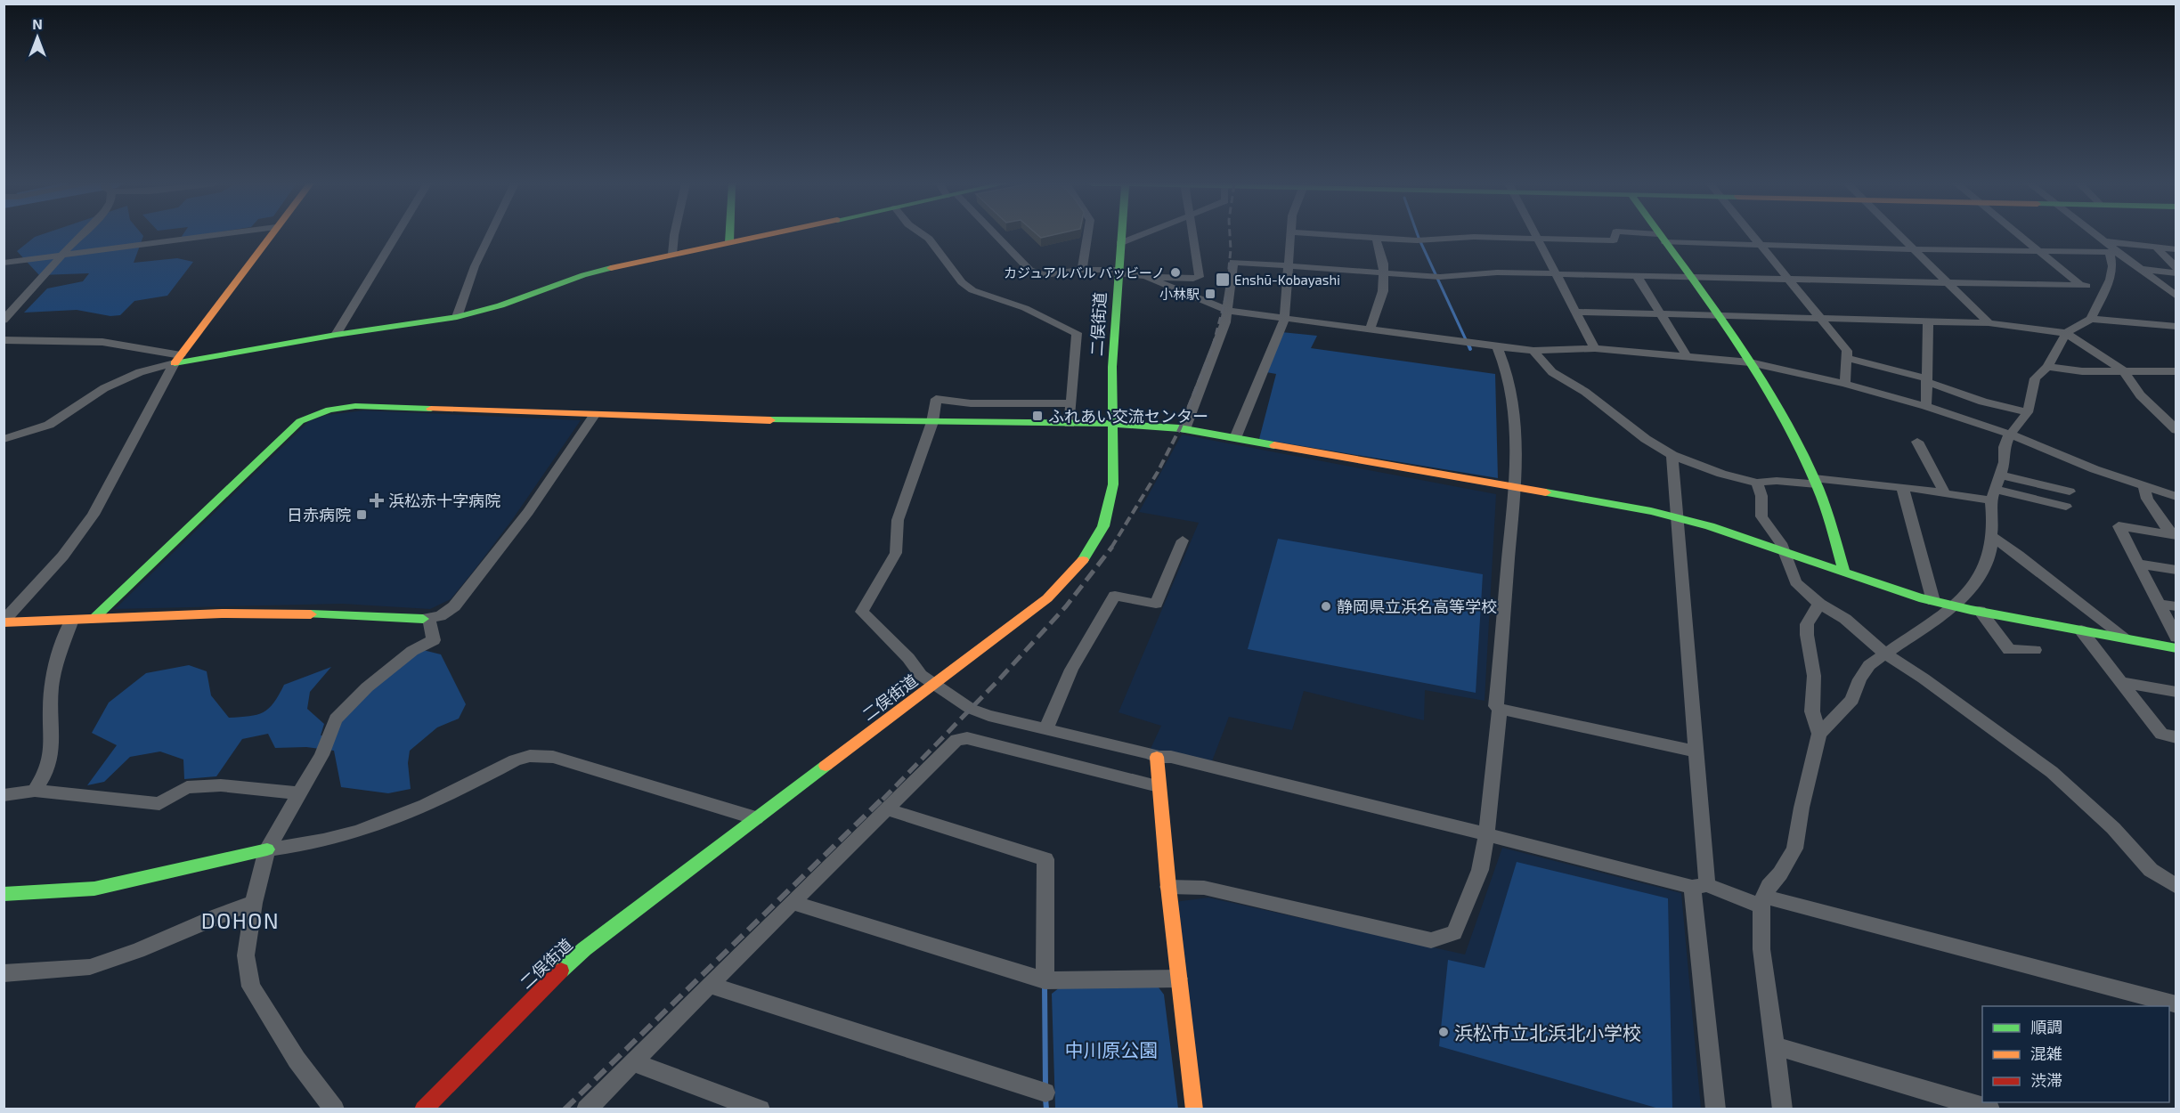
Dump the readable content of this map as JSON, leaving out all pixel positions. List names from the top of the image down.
{
  "streets": {
    "street": ["二俣街道"]
  },
  "districts": ["DOHON"],
  "parks": ["中川原公園"],
  "places": {
    "other": ["カジュアルバル バッビーノ", "静岡県立浜名高等学校", "浜松市立北浜北小学校"],
    "transit": [
      "Enshū-Kobayashi",
      "小林駅",
      "ふれあい交流センター",
      "日赤病院"
    ],
    "health": ["浜松赤十字病院"]
  },
  "legend": ["順調", "混雑", "渋滞"],
  "north": "top"
}
